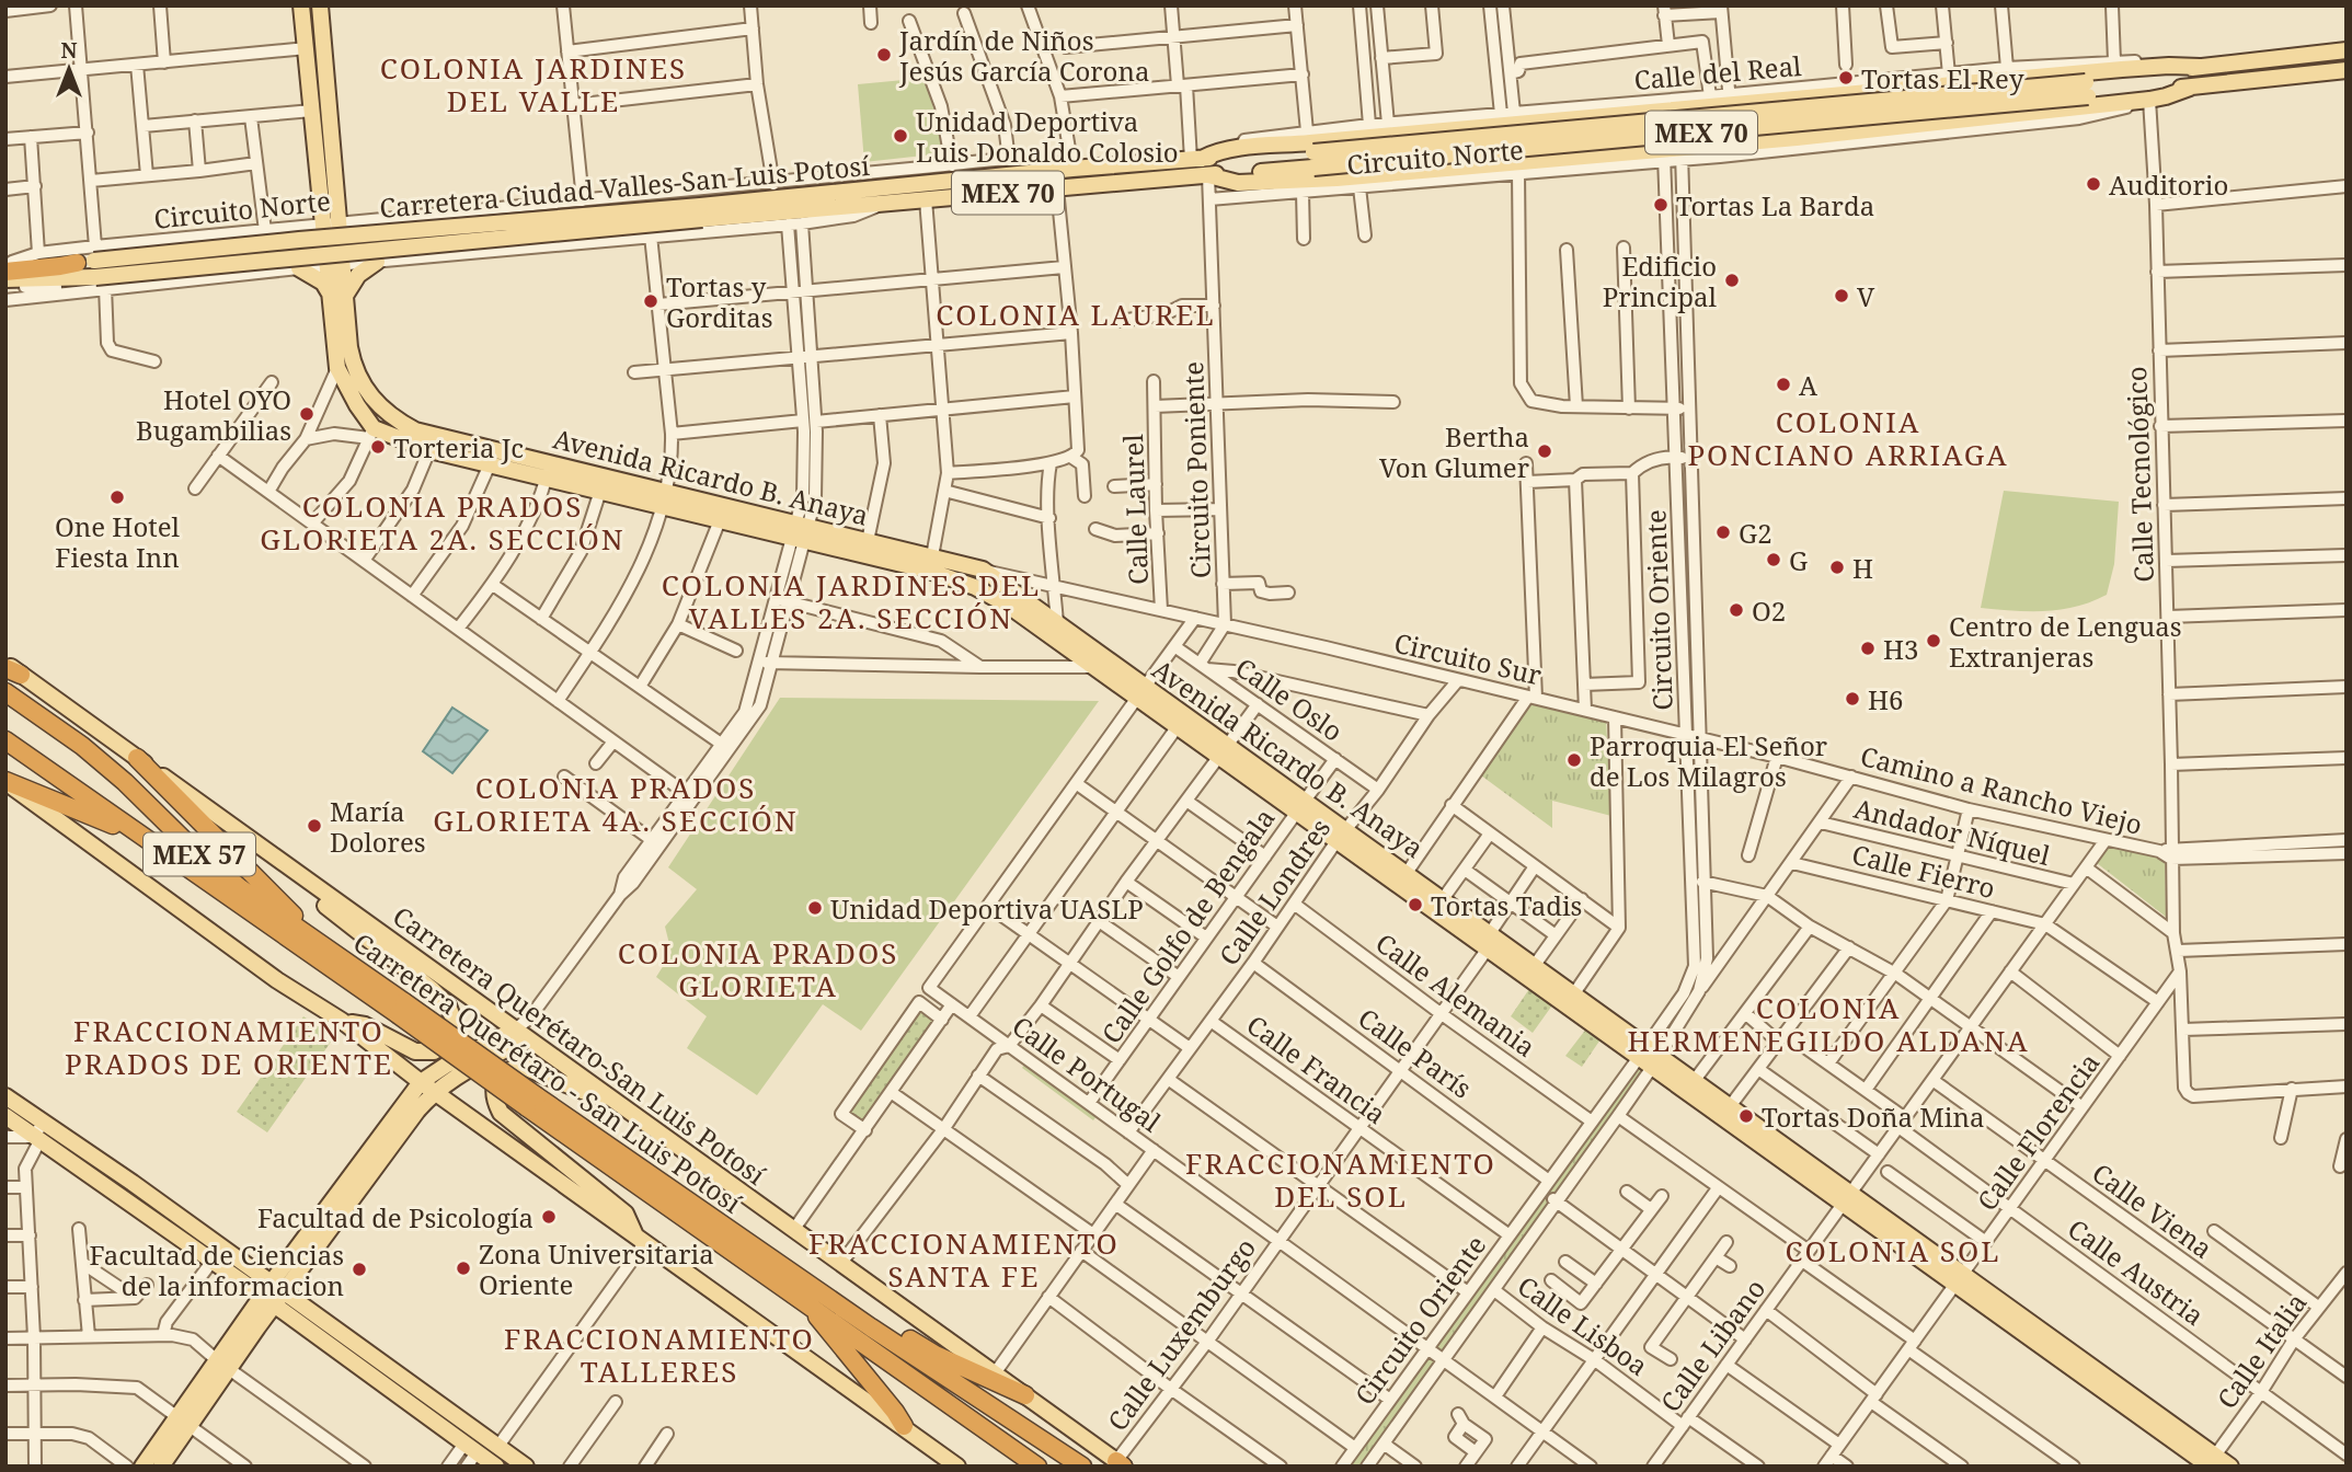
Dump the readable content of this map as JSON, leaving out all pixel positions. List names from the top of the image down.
{
  "streets": {
    "highway": ["MEX 57", "Carretera Querétaro - San Luis Potosí"],
    "main road": [
      "MEX 70",
      "Carretera Ciudad Valles-San Luis Potosí",
      "Avenida Ricardo B. Anaya",
      "Carretera Querétaro-San Luis Potosí"
    ],
    "street": [
      "Calle del Real",
      "Circuito Norte",
      "Circuito Poniente",
      "Calle Tecnológico",
      "Calle Laurel",
      "Circuito Oriente",
      "Circuito Sur",
      "Calle Oslo",
      "Camino a Rancho Viejo",
      "Andador Níquel",
      "Calle Fierro",
      "Calle Londres",
      "Calle Golfo de Bengala",
      "Calle Alemania",
      "Calle París",
      "Calle Francia",
      "Calle Portugal",
      "Calle Florencia",
      "Calle Viena",
      "Calle Austria",
      "Calle Lisboa",
      "Calle Luxemburgo",
      "Calle Libano",
      "Calle Italia"
    ]
  },
  "crossings": [
    ["Calle del Real", "Circuito Norte"],
    ["Calle del Real", "Circuito Oriente"],
    ["MEX 70", "Circuito Norte"],
    ["MEX 70", "Carretera Ciudad Valles-San Luis Potosí"],
    ["MEX 70", "Circuito Poniente"],
    ["Circuito Norte", "Carretera Ciudad Valles-San Luis Potosí"],
    ["Circuito Norte", "Circuito Poniente"],
    ["Circuito Norte", "Avenida Ricardo B. Anaya"],
    ["Circuito Norte", "Circuito Oriente"],
    ["Circuito Poniente", "Circuito Sur"],
    ["Calle Tecnológico", "Camino a Rancho Viejo"],
    ["Calle Tecnológico", "Calle Florencia"],
    ["Avenida Ricardo B. Anaya", "Circuito Oriente"],
    ["Avenida Ricardo B. Anaya", "Circuito Sur"],
    ["Avenida Ricardo B. Anaya", "Calle Londres"],
    ["Avenida Ricardo B. Anaya", "Calle Golfo de Bengala"],
    ["Avenida Ricardo B. Anaya", "Calle Florencia"],
    ["Avenida Ricardo B. Anaya", "Calle Luxemburgo"],
    ["Avenida Ricardo B. Anaya", "Calle Libano"],
    ["Avenida Ricardo B. Anaya", "Calle Italia"],
    ["Calle Laurel", "Circuito Sur"],
    ["Circuito Oriente", "Circuito Sur"],
    ["Circuito Oriente", "Camino a Rancho Viejo"],
    ["Circuito Oriente", "Calle Alemania"],
    ["Circuito Oriente", "Calle París"],
    ["Circuito Oriente", "Calle Francia"],
    ["Circuito Oriente", "Calle Portugal"],
    ["Circuito Oriente", "Calle Lisboa"],
    ["Circuito Sur", "Camino a Rancho Viejo"],
    ["Circuito Sur", "Calle Londres"],
    ["Calle Oslo", "Calle Londres"],
    ["Calle Oslo", "Calle Golfo de Bengala"],
    ["Camino a Rancho Viejo", "Calle Libano"],
    ["Andador Níquel", "Calle Libano"],
    ["Calle Fierro", "Calle Libano"],
    ["Calle Londres", "Calle Alemania"],
    ["Calle Londres", "Calle París"],
    ["Calle Londres", "Calle Francia"],
    ["Calle Londres", "Calle Portugal"],
    ["Calle Golfo de Bengala", "Calle Portugal"],
    ["Calle Alemania", "Calle Luxemburgo"],
    ["Carretera Querétaro-San Luis Potosí", "Calle Luxemburgo"],
    ["Calle París", "Calle Luxemburgo"],
    ["Calle París", "Calle Libano"],
    ["Calle Francia", "Calle Luxemburgo"],
    ["Calle Portugal", "Calle Luxemburgo"],
    ["Calle Florencia", "Calle Viena"],
    ["Calle Florencia", "Calle Austria"],
    ["Calle Viena", "Calle Libano"],
    ["Calle Viena", "Calle Italia"],
    ["Calle Austria", "Calle Libano"],
    ["Calle Austria", "Calle Italia"],
    ["Calle Lisboa", "Calle Libano"]
  ],
  "districts": [
    "COLONIA JARDINES DEL VALLE",
    "COLONIA LAUREL",
    "COLONIA PONCIANO ARRIAGA",
    "COLONIA PRADOS GLORIETA 2A. SECCIÓN",
    "COLONIA JARDINES DEL VALLES 2A. SECCIÓN",
    "COLONIA PRADOS GLORIETA 4A. SECCIÓN",
    "COLONIA PRADOS GLORIETA",
    "COLONIA HERMENEGILDO ALDANA",
    "FRACCIONAMIENTO PRADOS DE ORIENTE",
    "FRACCIONAMIENTO DEL SOL",
    "FRACCIONAMIENTO SANTA FE",
    "COLONIA SOL",
    "FRACCIONAMIENTO TALLERES"
  ],
  "places": [
    "Jardín de Niños Jesús García Corona",
    "Tortas El Rey",
    "Unidad Deportiva Luis Donaldo Colosio",
    "Auditorio",
    "Tortas La Barda",
    "Edificio Principal",
    "V",
    "Tortas y Gorditas",
    "A",
    "Hotel OYO Bugambilias",
    "Torteria Jc",
    "Bertha Von Glumer",
    "One Hotel Fiesta Inn",
    "G2",
    "G",
    "H",
    "O2",
    "Centro de Lenguas Extranjeras",
    "H3",
    "H6",
    "Parroquia El Señor de Los Milagros",
    "María Dolores",
    "Tortas Tadis",
    "Unidad Deportiva UASLP",
    "Tortas Doña Mina",
    "Facultad de Psicología",
    "Zona Universitaria Oriente",
    "Facultad de Ciencias de la informacion"
  ],
  "north": "top"
}
